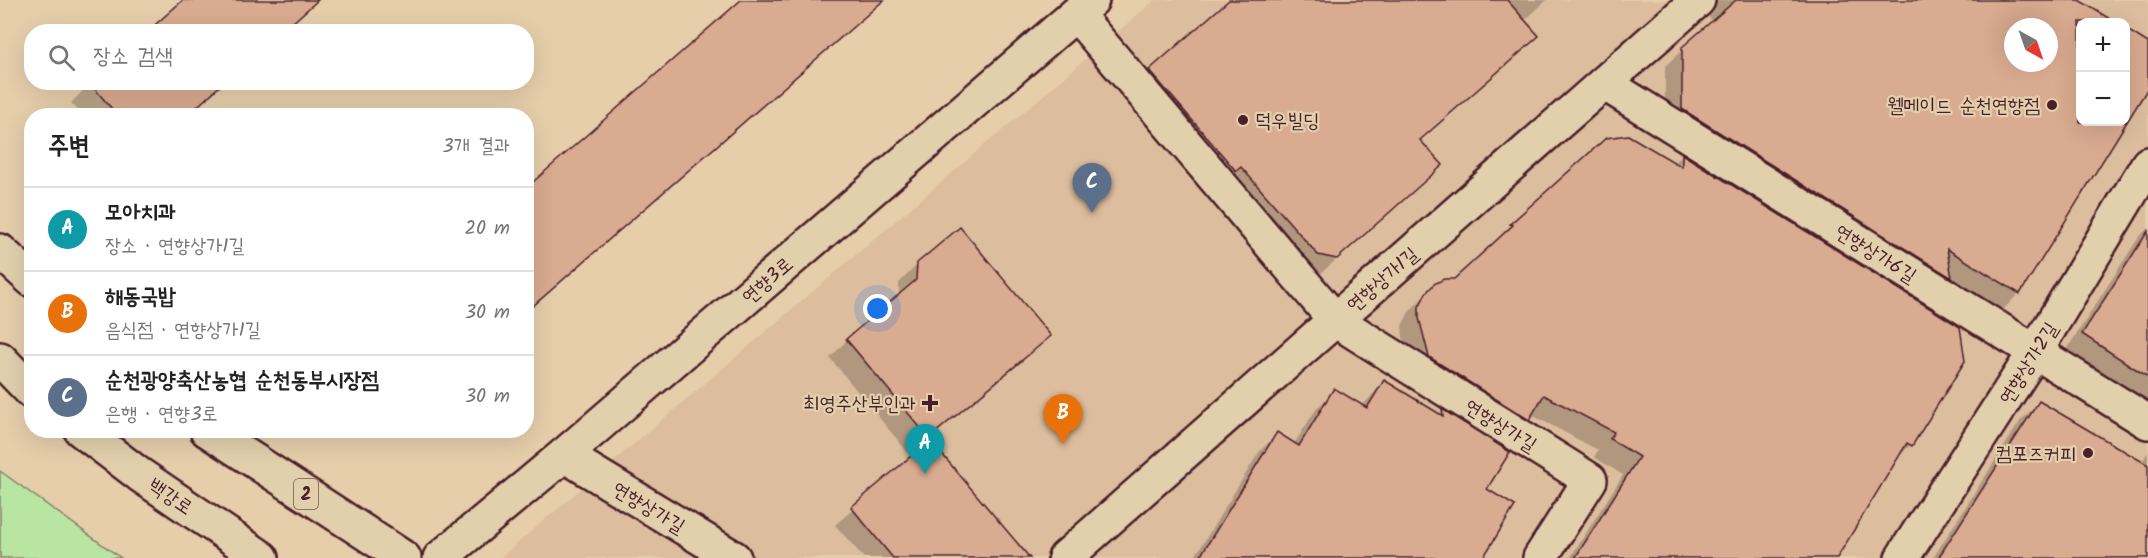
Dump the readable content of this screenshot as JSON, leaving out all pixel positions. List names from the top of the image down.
{
  "streets": {
    "street": [
      "연향상가6길",
      "연향상가1길",
      "연향3로",
      "연향상가2길",
      "연향상가길",
      "2",
      "백강로"
    ]
  },
  "crossings": [
    ["연향상가6길", "연향상가1길"],
    ["연향상가6길", "연향상가2길"],
    ["연향상가1길", "연향상가길"],
    ["연향3로", "연향상가길"]
  ],
  "places": {
    "other": ["웰메이드 순천연향점", "덕우빌딩", "컴포즈커피"],
    "health": ["최영주산부인과"]
  },
  "north": "bottom right",
  "page": {
    "map_buttons": ["+", "−"],
    "search": "장소 검색",
    "heading": ["주변", "3개 결과"],
    "pins": ["C", "B", "A"],
    "list": [
      {
        "mark": "A",
        "name": "모아치과",
        "note": "장소 · 연향상가1길",
        "value": "20 m"
      },
      {
        "mark": "B",
        "name": "해동국밥",
        "note": "음식점 · 연향상가1길",
        "value": "30 m"
      },
      {
        "mark": "C",
        "name": "순천광양축산농협 순천동부시장점",
        "note": "은행 · 연향3로",
        "value": "30 m"
      }
    ]
  }
}
